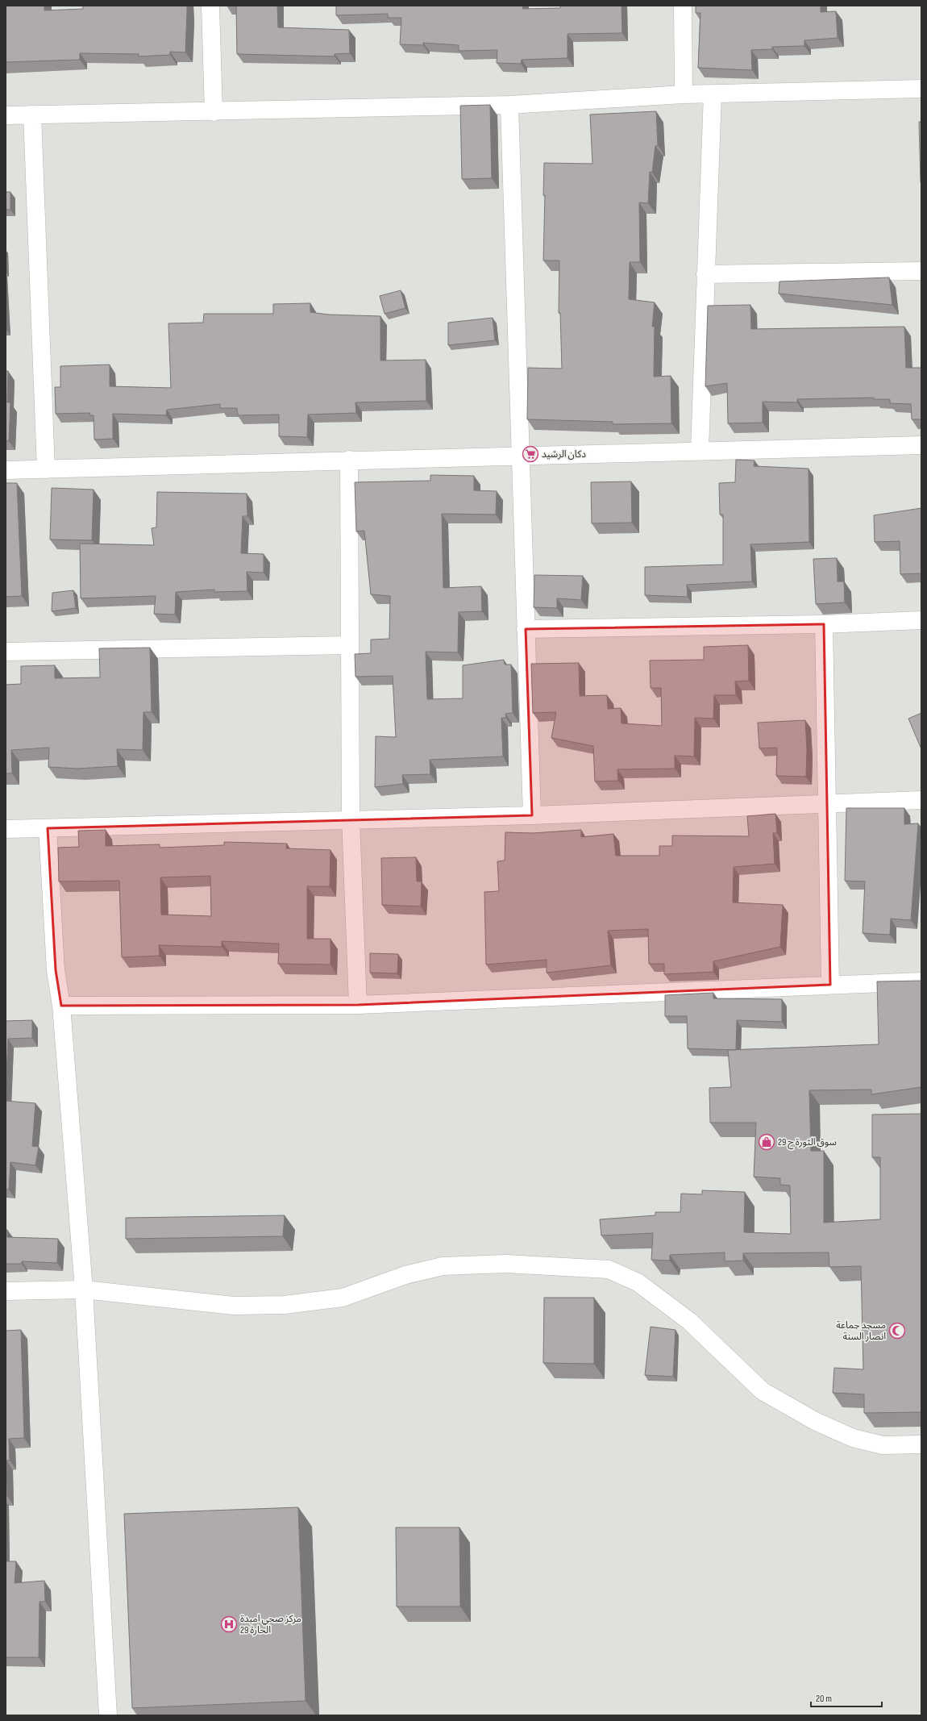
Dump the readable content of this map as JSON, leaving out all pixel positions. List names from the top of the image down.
{
  "places": {
    "supermarket": ["دكان الرشيد"],
    "shop": ["سوق الثورة ح 29"],
    "mosque": ["مسجد جماعة انصار السنة"],
    "hospital": ["مركز صحي امبدة الحارة 29"]
  },
  "scale_bar": "20 m"
}
